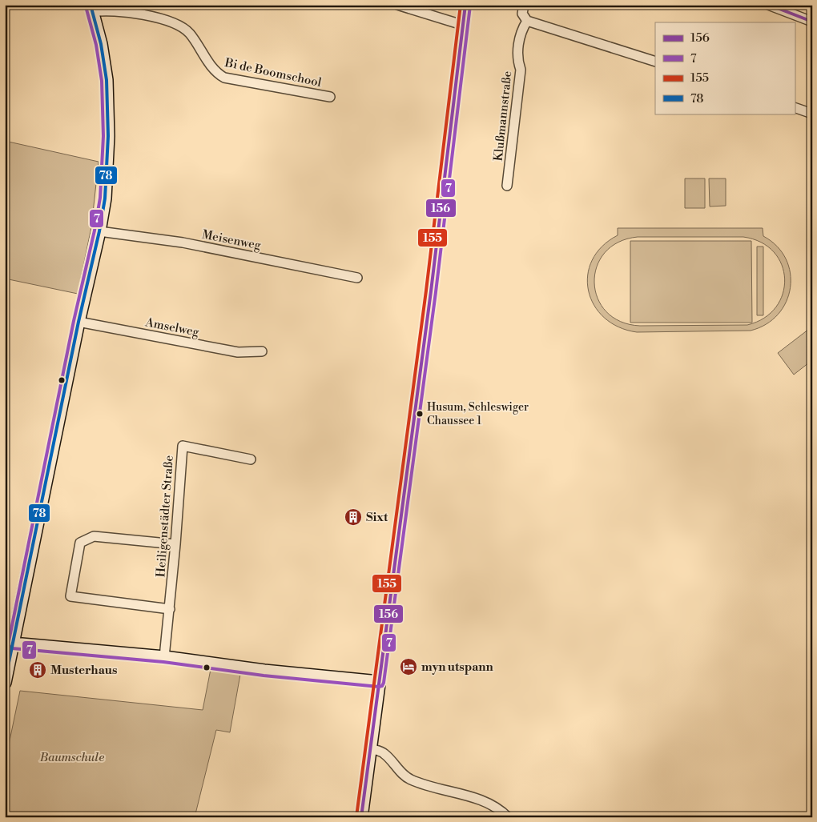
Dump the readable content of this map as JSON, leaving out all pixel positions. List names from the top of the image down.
{
  "streets": {
    "street": [
      "Bi de Boomschool",
      "Klußmannstraße",
      "Meisenweg",
      "Amselweg",
      "Heiligenstädter Straße"
    ]
  },
  "parks": ["Baumschule"],
  "places": {
    "other": ["Husum, Schleswiger Chaussee 1"],
    "building": ["Sixt", "Musterhaus"],
    "hotel": ["myn utspann"]
  },
  "lines": [
    "transit line 156",
    "transit line 155",
    "transit line 78",
    "transit line 7"
  ],
  "legend": [
    "156",
    "7",
    "155",
    "78"
  ]
}
